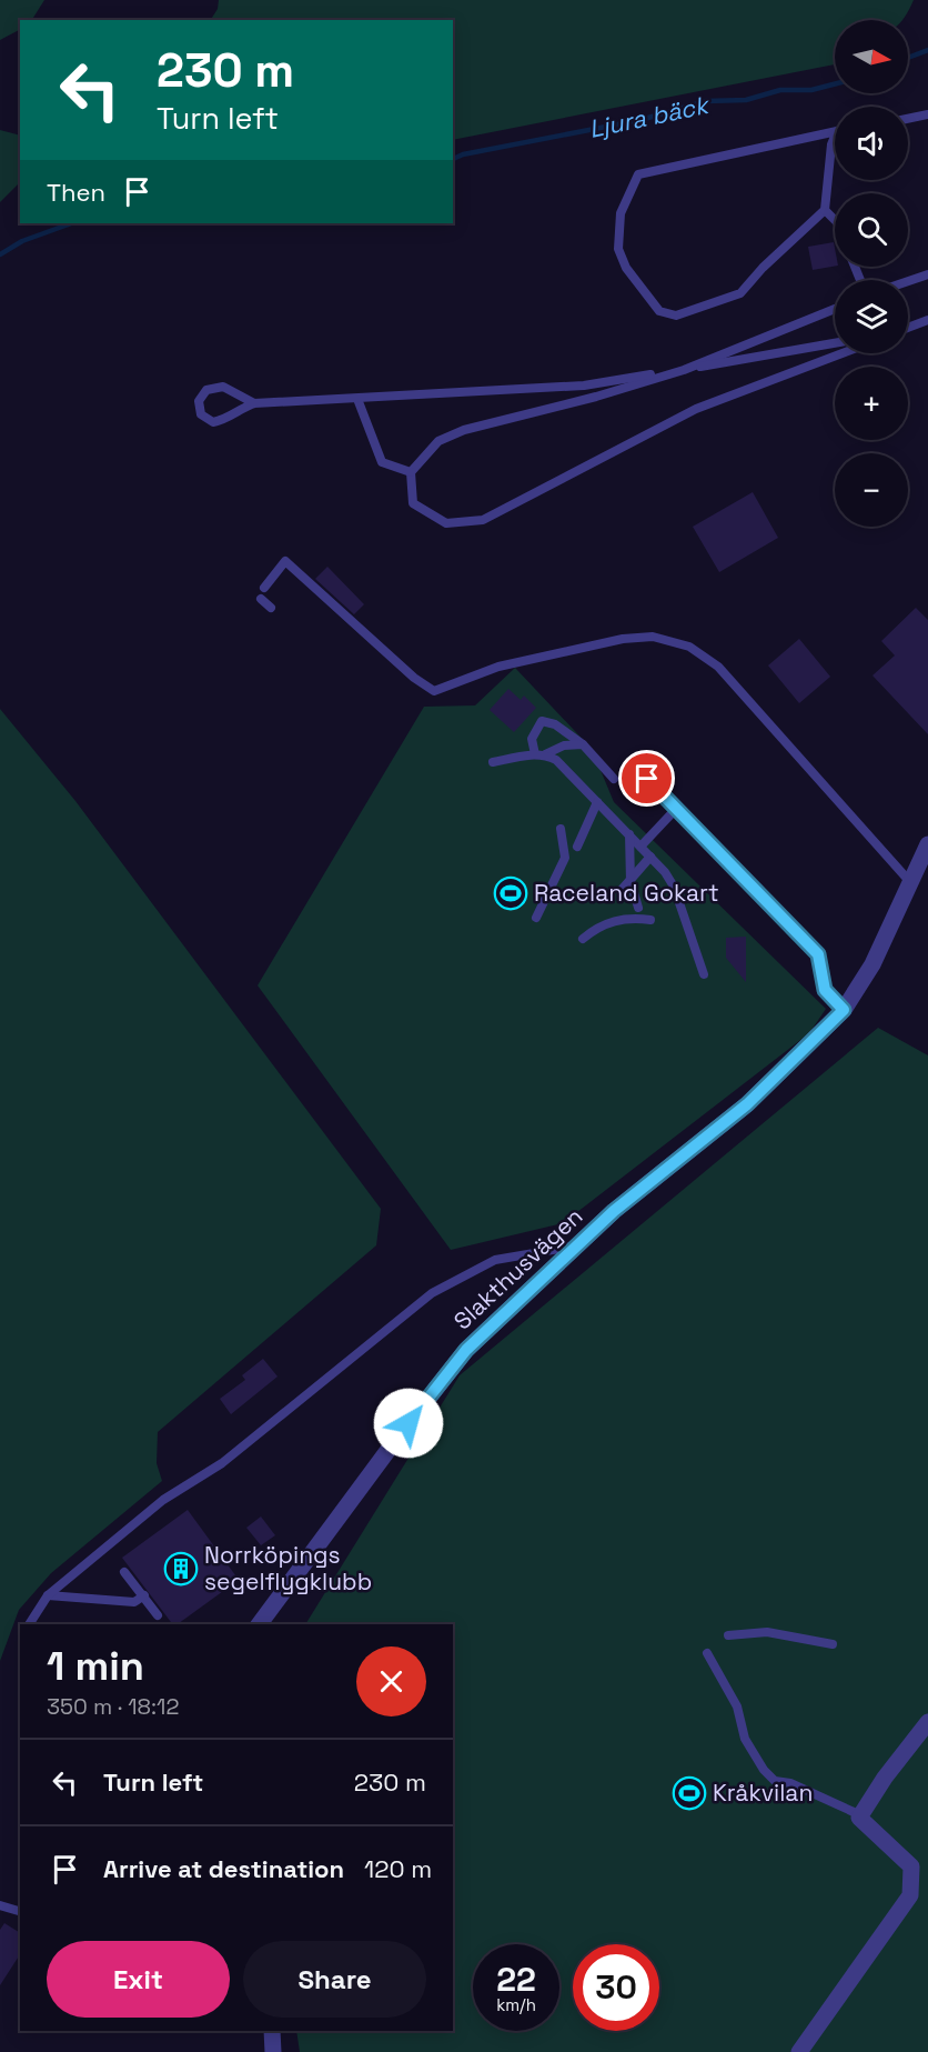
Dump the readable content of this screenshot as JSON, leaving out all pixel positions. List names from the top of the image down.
{
  "streets": {
    "street": ["Slakthusvägen"]
  },
  "water": ["Ljura bäck"],
  "places": {
    "sports": ["Raceland Gokart", "Kråkvilan"],
    "building": ["Norrköpings segelflygklubb"]
  },
  "north": "right",
  "page": {
    "map_buttons": ["+", "−"],
    "turn": ["230 m", "Turn left"],
    "then": "Then",
    "heading": ["1 min", "350 m · 18:12"],
    "list": [
      {
        "name": "Turn left",
        "value": "230 m"
      },
      {
        "name": "Arrive at destination",
        "value": "120 m"
      }
    ],
    "buttons": ["Exit", "Share"],
    "speed": "22 km/h",
    "limit": "30"
  }
}
